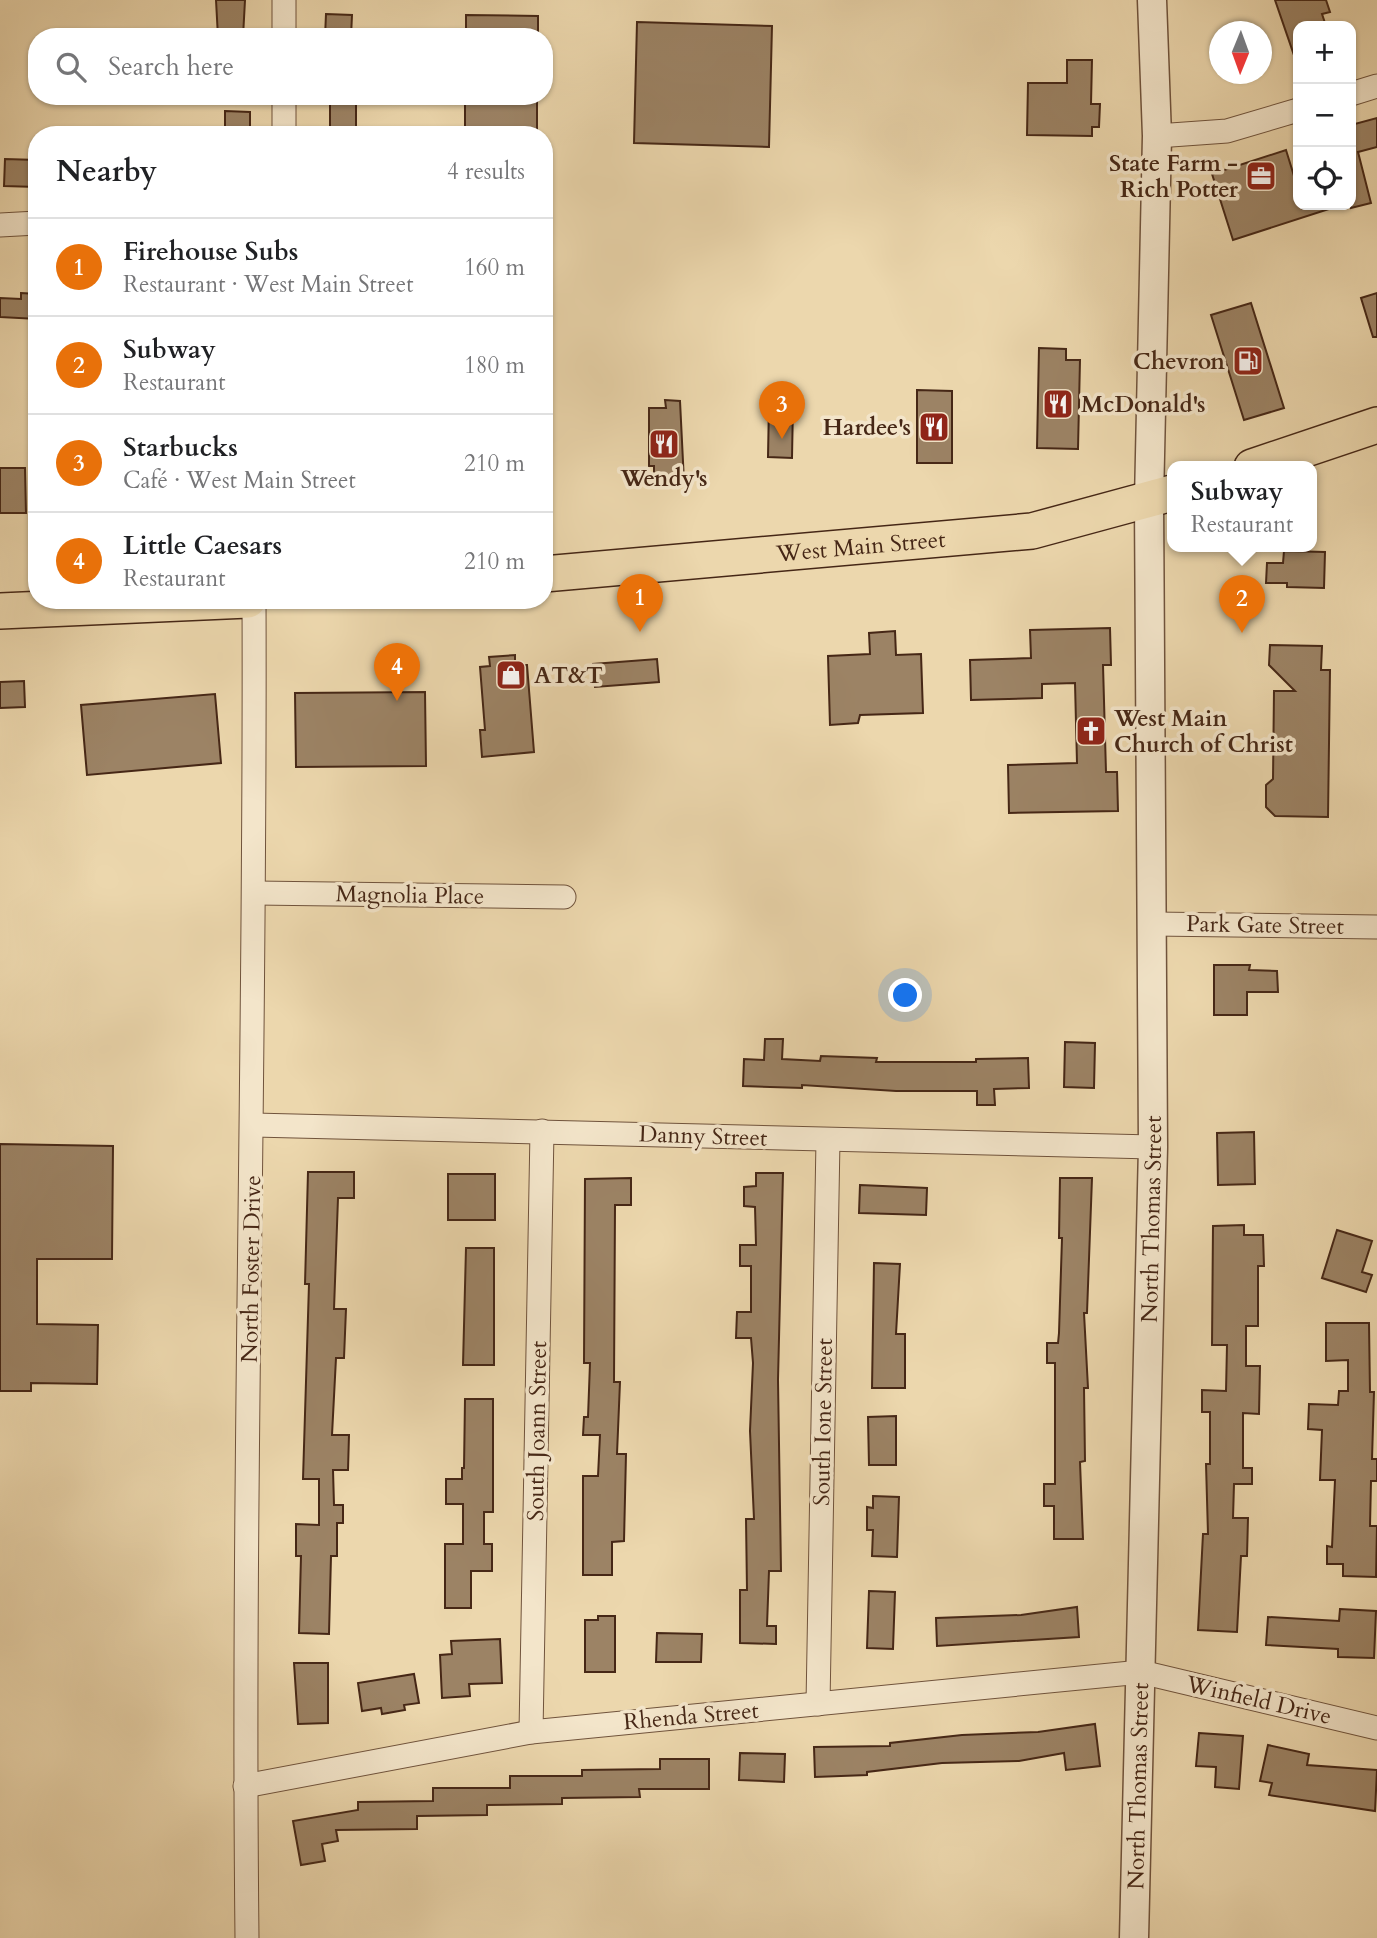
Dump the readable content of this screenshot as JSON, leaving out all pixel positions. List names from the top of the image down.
{
  "streets": {
    "main road": ["West Main Street"],
    "street": [
      "Magnolia Place",
      "Park Gate Street",
      "Danny Street",
      "North Thomas Street",
      "North Foster Drive",
      "South Ione Street",
      "South Joann Street",
      "Winfield Drive",
      "Rhenda Street"
    ]
  },
  "crossings": [
    ["West Main Street", "North Thomas Street"],
    ["Magnolia Place", "North Foster Drive"],
    ["Park Gate Street", "North Thomas Street"],
    ["Danny Street", "North Thomas Street"],
    ["Danny Street", "North Foster Drive"],
    ["Danny Street", "South Ione Street"],
    ["Danny Street", "South Joann Street"],
    ["North Thomas Street", "Winfield Drive"],
    ["North Thomas Street", "Rhenda Street"],
    ["North Foster Drive", "Rhenda Street"],
    ["South Ione Street", "Rhenda Street"],
    ["South Joann Street", "Rhenda Street"],
    ["Winfield Drive", "Rhenda Street"]
  ],
  "places": {
    "office": ["State Farm - Rich Potter"],
    "fuel station": ["Chevron"],
    "restaurant": ["McDonald's", "Hardee's", "Wendy's"],
    "shop": ["AT&T"],
    "church": ["West Main Church of Christ"]
  },
  "north": "bottom",
  "page": {
    "map_buttons": ["+", "−"],
    "search": "Search here",
    "heading": ["Nearby", "4 results"],
    "list": [
      {
        "mark": "1",
        "name": "Firehouse Subs",
        "note": "Restaurant · West Main Street",
        "value": "160 m"
      },
      {
        "mark": "2",
        "name": "Subway",
        "note": "Restaurant",
        "value": "180 m"
      },
      {
        "mark": "3",
        "name": "Starbucks",
        "note": "Café · West Main Street",
        "value": "210 m"
      },
      {
        "mark": "4",
        "name": "Little Caesars",
        "note": "Restaurant",
        "value": "210 m"
      }
    ],
    "pins": [
      "3",
      "1",
      "2",
      "4"
    ],
    "popup": ["Subway", "Restaurant"]
  }
}
